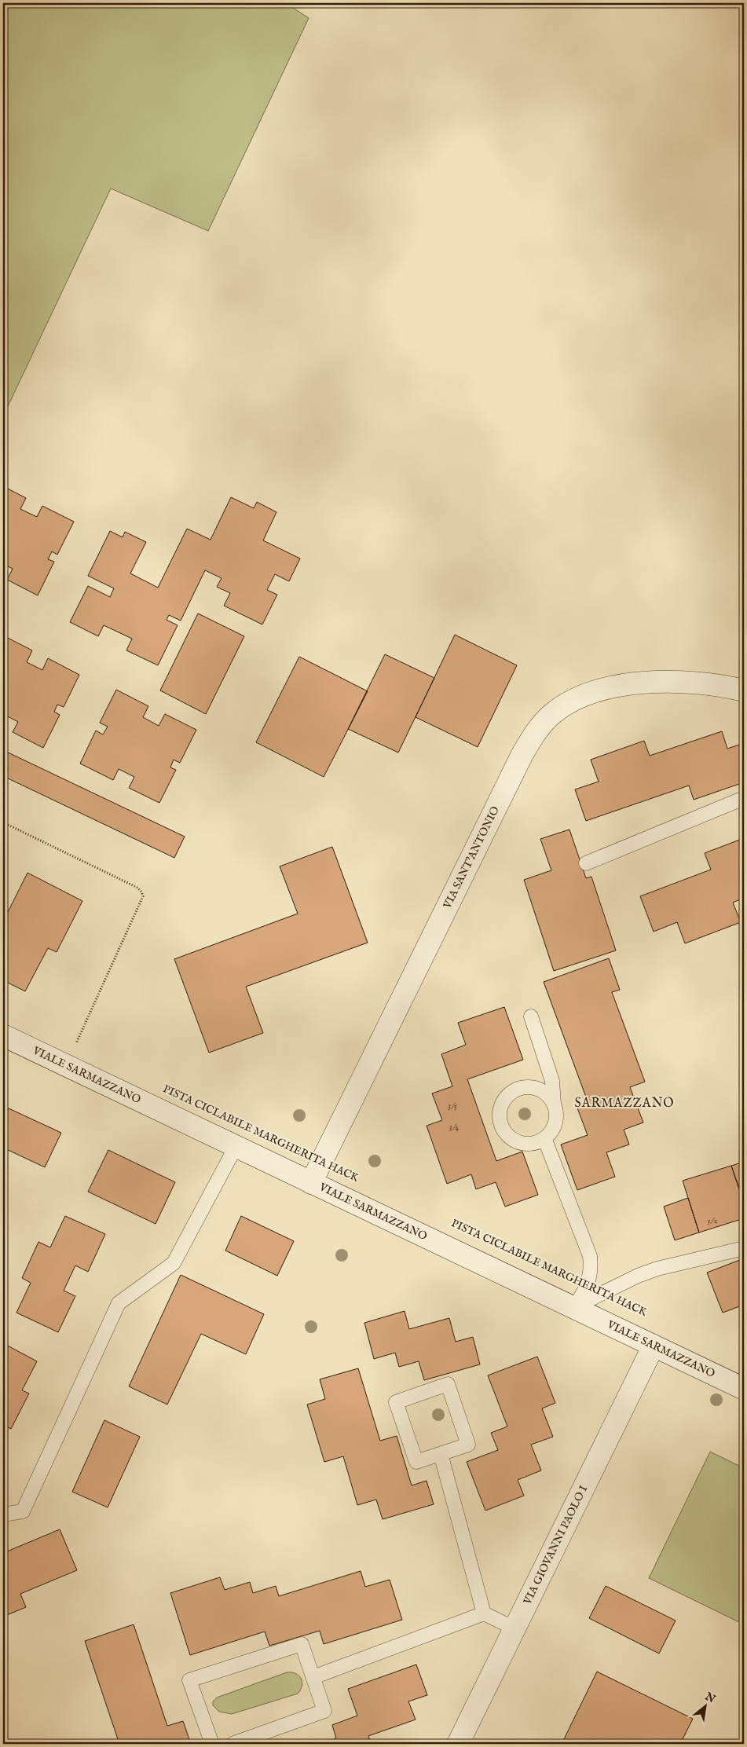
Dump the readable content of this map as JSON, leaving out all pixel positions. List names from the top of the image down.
{
  "streets": {
    "street": ["VIA SANT'ANTONIO", "VIALE SARMAZZANO", "VIA GIOVANNI PAOLO I"]
  },
  "crossings": [
    ["VIA SANT'ANTONIO", "VIALE SARMAZZANO"],
    ["VIALE SARMAZZANO", "VIA GIOVANNI PAOLO I"]
  ],
  "districts": ["SARMAZZANO"],
  "house_numbers": ["3/5", "3/4", "5/2"],
  "north": "top right"
}
